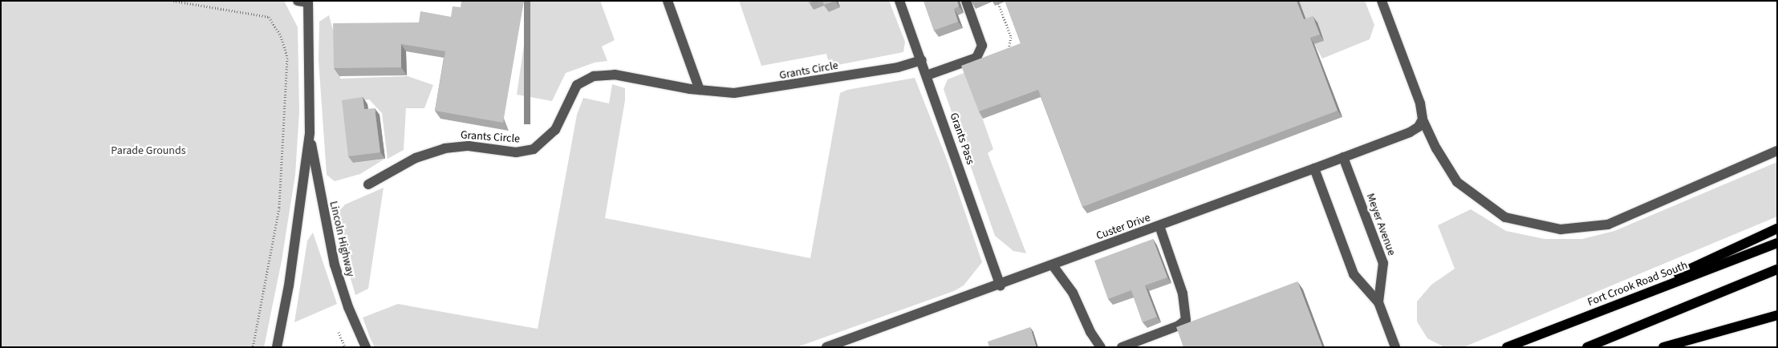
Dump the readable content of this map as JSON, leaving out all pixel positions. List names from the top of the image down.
{
  "streets": {
    "main road": ["Fort Crook Road South"],
    "street": [
      "Grants Circle",
      "Grants Pass",
      "Meyer Avenue",
      "Custer Drive",
      "Lincoln Highway"
    ]
  },
  "crossings": [
    ["Grants Circle", "Grants Pass"],
    ["Grants Pass", "Custer Drive"],
    ["Meyer Avenue", "Custer Drive"]
  ],
  "parks": ["Parade Grounds"]
}
